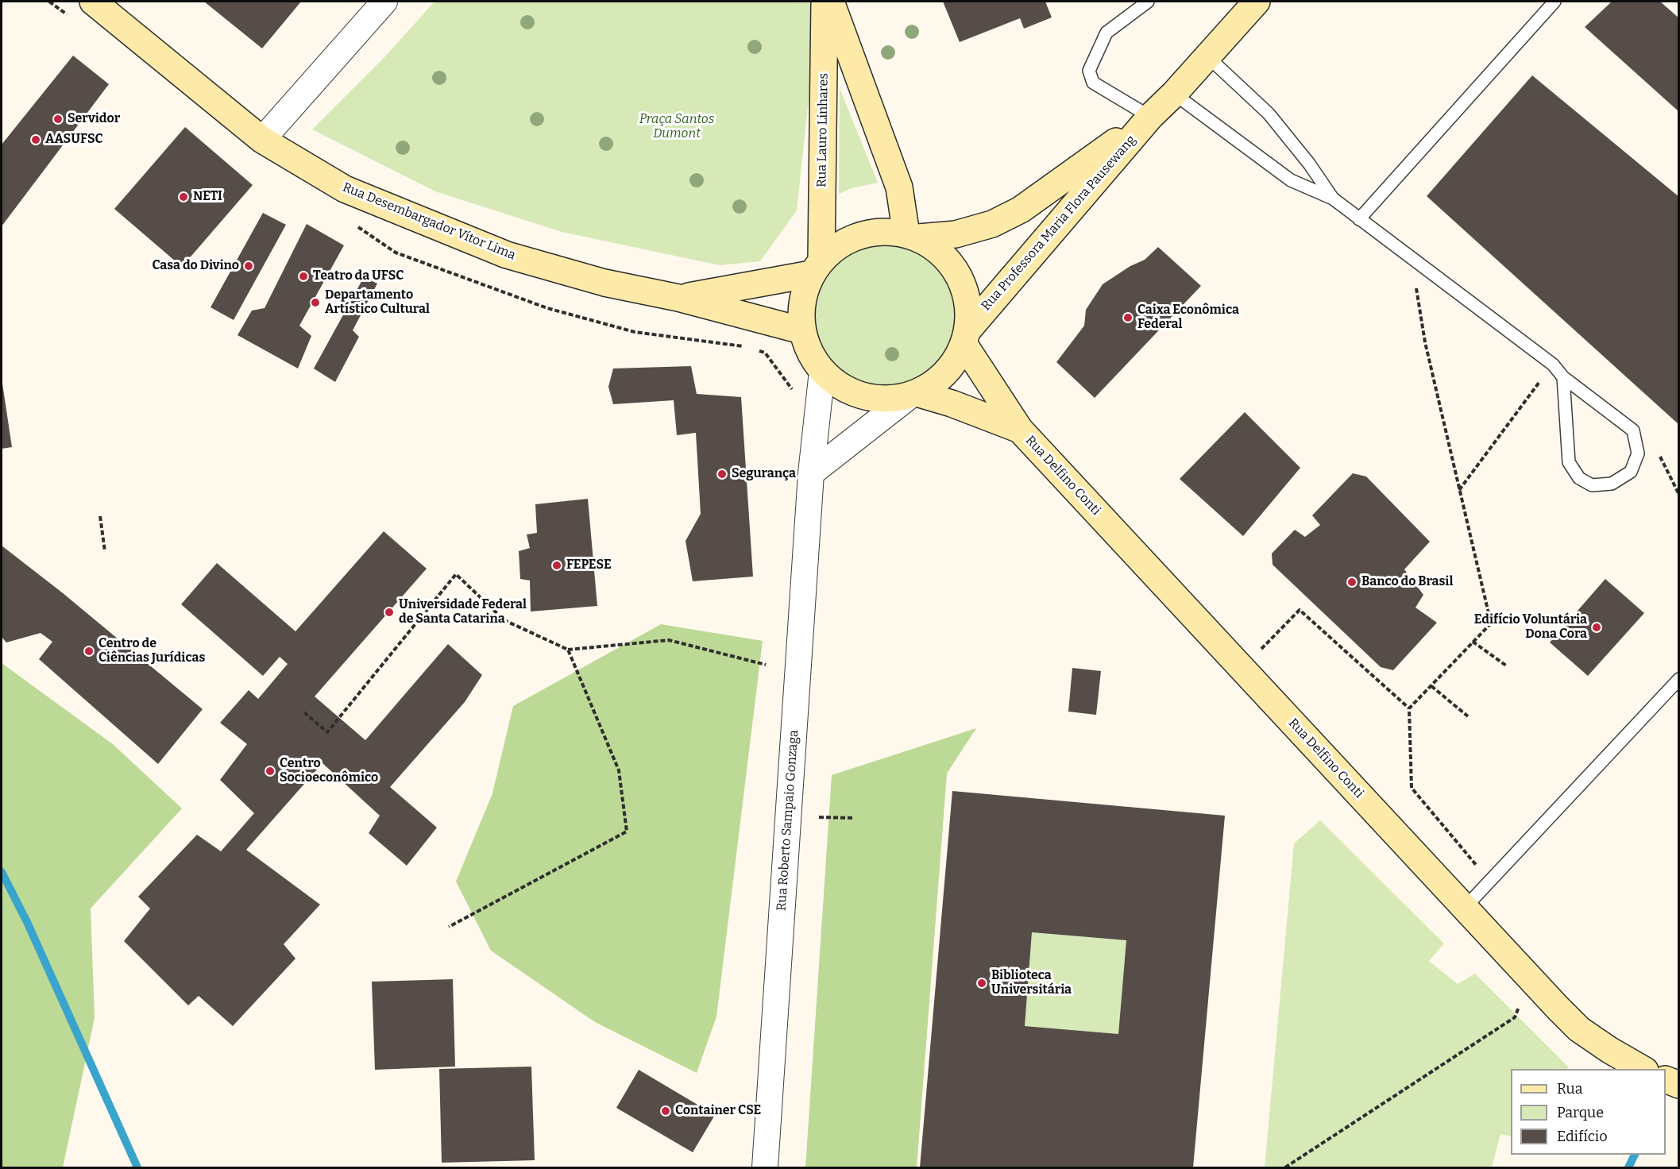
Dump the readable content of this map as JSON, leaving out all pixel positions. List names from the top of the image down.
{
  "streets": {
    "main road": [
      "Rua Lauro Linhares",
      "Rua Desembargador Vítor Lima",
      "Rua Professora Maria Flora Pausewang",
      "Rua Delfino Conti"
    ],
    "street": ["Rua Roberto Sampaio Gonzaga"]
  },
  "crossings": [
    ["Rua Lauro Linhares", "Rua Desembargador Vítor Lima"],
    ["Rua Lauro Linhares", "Rua Professora Maria Flora Pausewang"],
    ["Rua Lauro Linhares", "Rua Delfino Conti"],
    ["Rua Lauro Linhares", "Rua Roberto Sampaio Gonzaga"],
    ["Rua Desembargador Vítor Lima", "Rua Professora Maria Flora Pausewang"],
    ["Rua Desembargador Vítor Lima", "Rua Delfino Conti"],
    ["Rua Desembargador Vítor Lima", "Rua Roberto Sampaio Gonzaga"],
    ["Rua Professora Maria Flora Pausewang", "Rua Delfino Conti"],
    ["Rua Professora Maria Flora Pausewang", "Rua Roberto Sampaio Gonzaga"],
    ["Rua Delfino Conti", "Rua Roberto Sampaio Gonzaga"]
  ],
  "parks": ["Praça Santos Dumont"],
  "places": [
    "Servidor",
    "AASUFSC",
    "NETI",
    "Casa do Divino",
    "Teatro da UFSC",
    "Departamento Artístico Cultural",
    "Caixa Econômica Federal",
    "Segurança",
    "FEPESE",
    "Banco do Brasil",
    "Universidade Federal de Santa Catarina",
    "Edifício Voluntária Dona Cora",
    "Centro de Ciências Jurídicas",
    "Centro Socioeconômico",
    "Biblioteca Universitária",
    "Container CSE"
  ],
  "legend": ["Rua", "Parque", "Edifício"]
}
